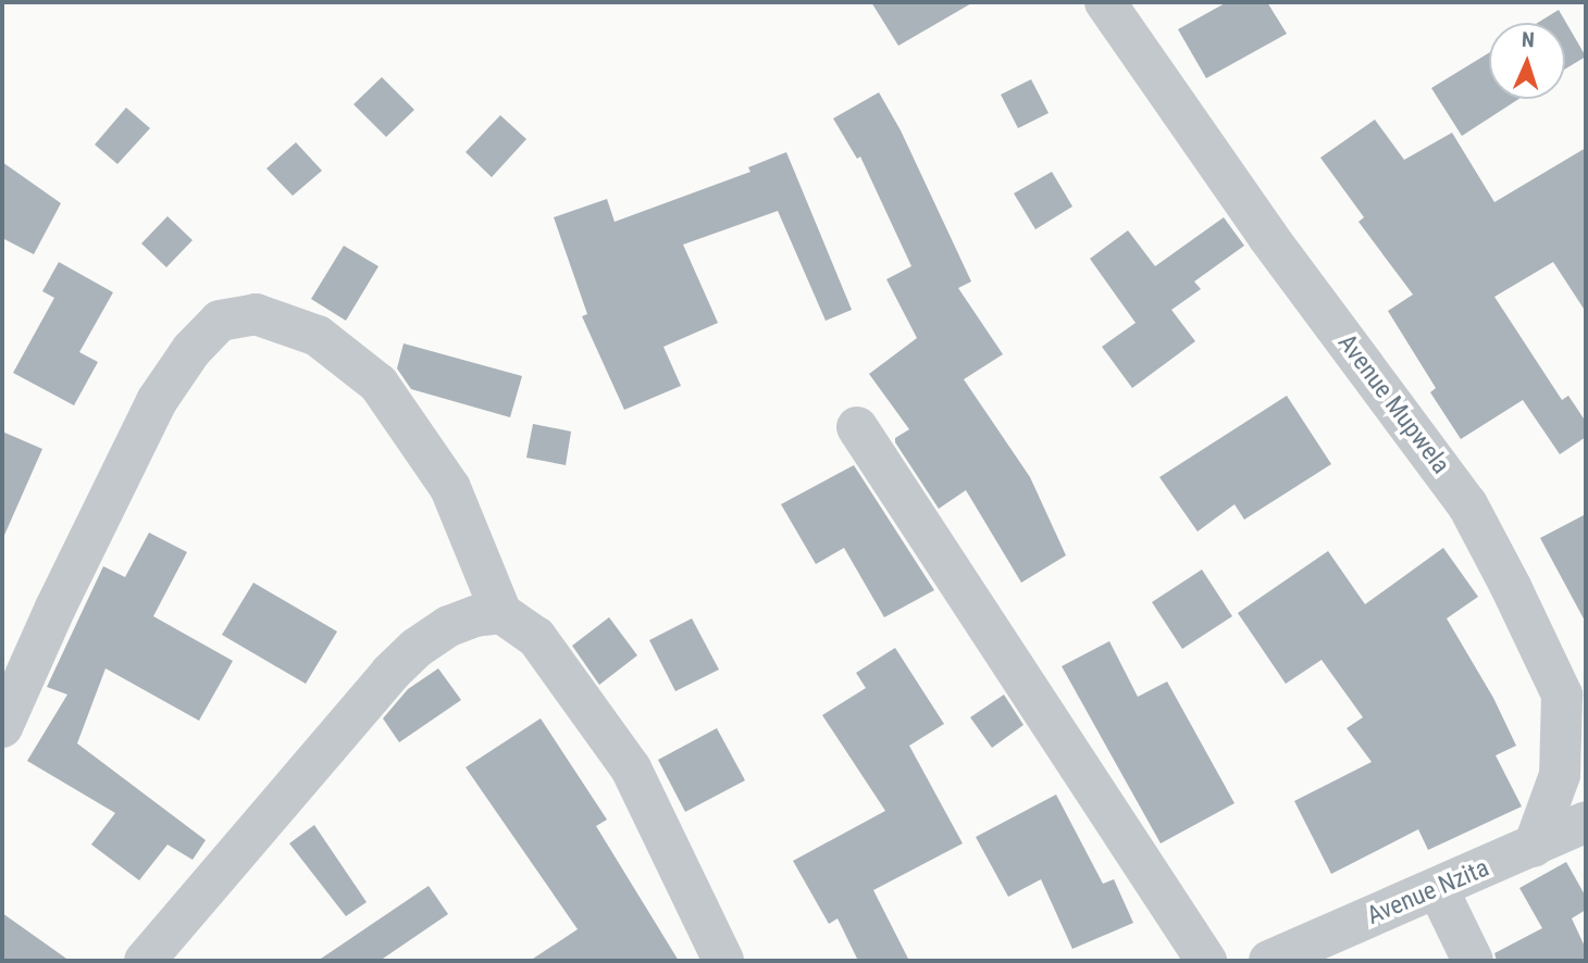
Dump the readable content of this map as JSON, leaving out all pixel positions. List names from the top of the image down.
{
  "streets": {
    "street": ["Avenue Mupwela", "Avenue Nzita"]
  },
  "crossings": [
    ["Avenue Mupwela", "Avenue Nzita"]
  ],
  "north": "top"
}
